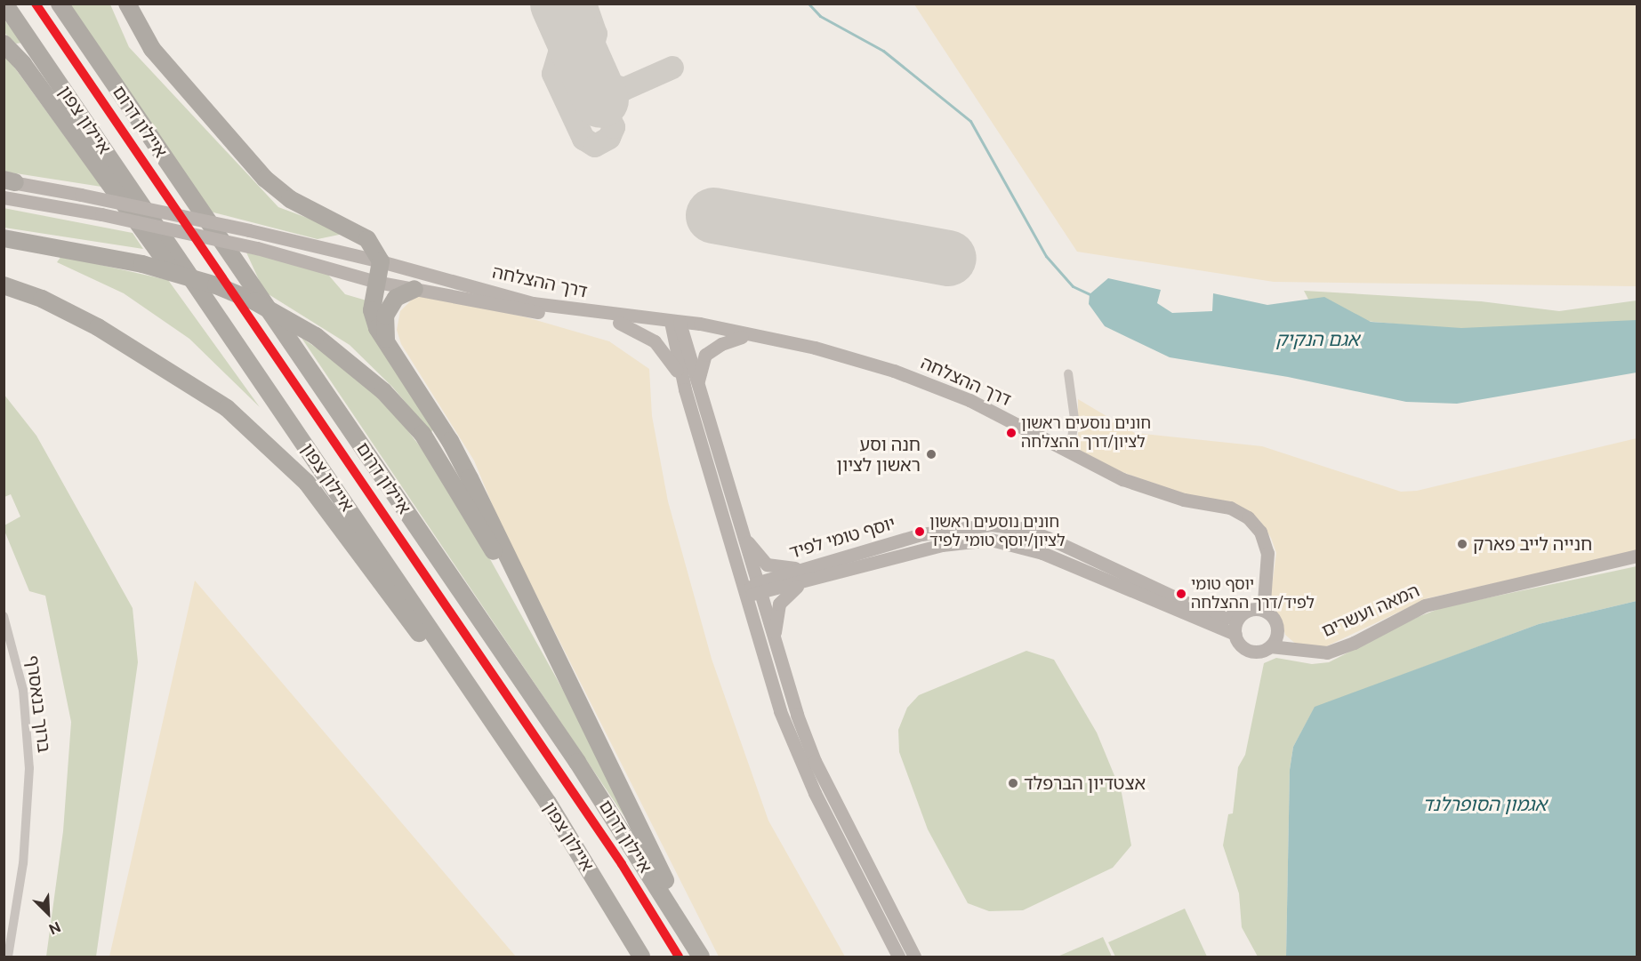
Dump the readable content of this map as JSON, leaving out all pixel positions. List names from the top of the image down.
{
  "streets": {
    "highway": ["איילון צפון", "איילון דרום"],
    "street": [
      "דרך ההצלחה",
      "יוסף טומי לפיד",
      "המאה ועשרים",
      "ברוך בנאסרף"
    ]
  },
  "crossings": [
    ["דרך ההצלחה", "יוסף טומי לפיד"],
    ["דרך ההצלחה", "המאה ועשרים"],
    ["יוסף טומי לפיד", "המאה ועשרים"]
  ],
  "water": ["אגם הנקיק", "אגמון הסופרלנד"],
  "places": [
    "חונים נוסעים ראשון לציון/דרך ההצלחה",
    "חנה וסע ראשון לציון",
    "חונים נוסעים ראשון לציון/יוסף טומי לפיד",
    "חנייה לייב פארק",
    "יוסף טומי לפיד/דרך ההצלחה",
    "אצטדיון הברפלד"
  ],
  "north": "bottom right"
}
